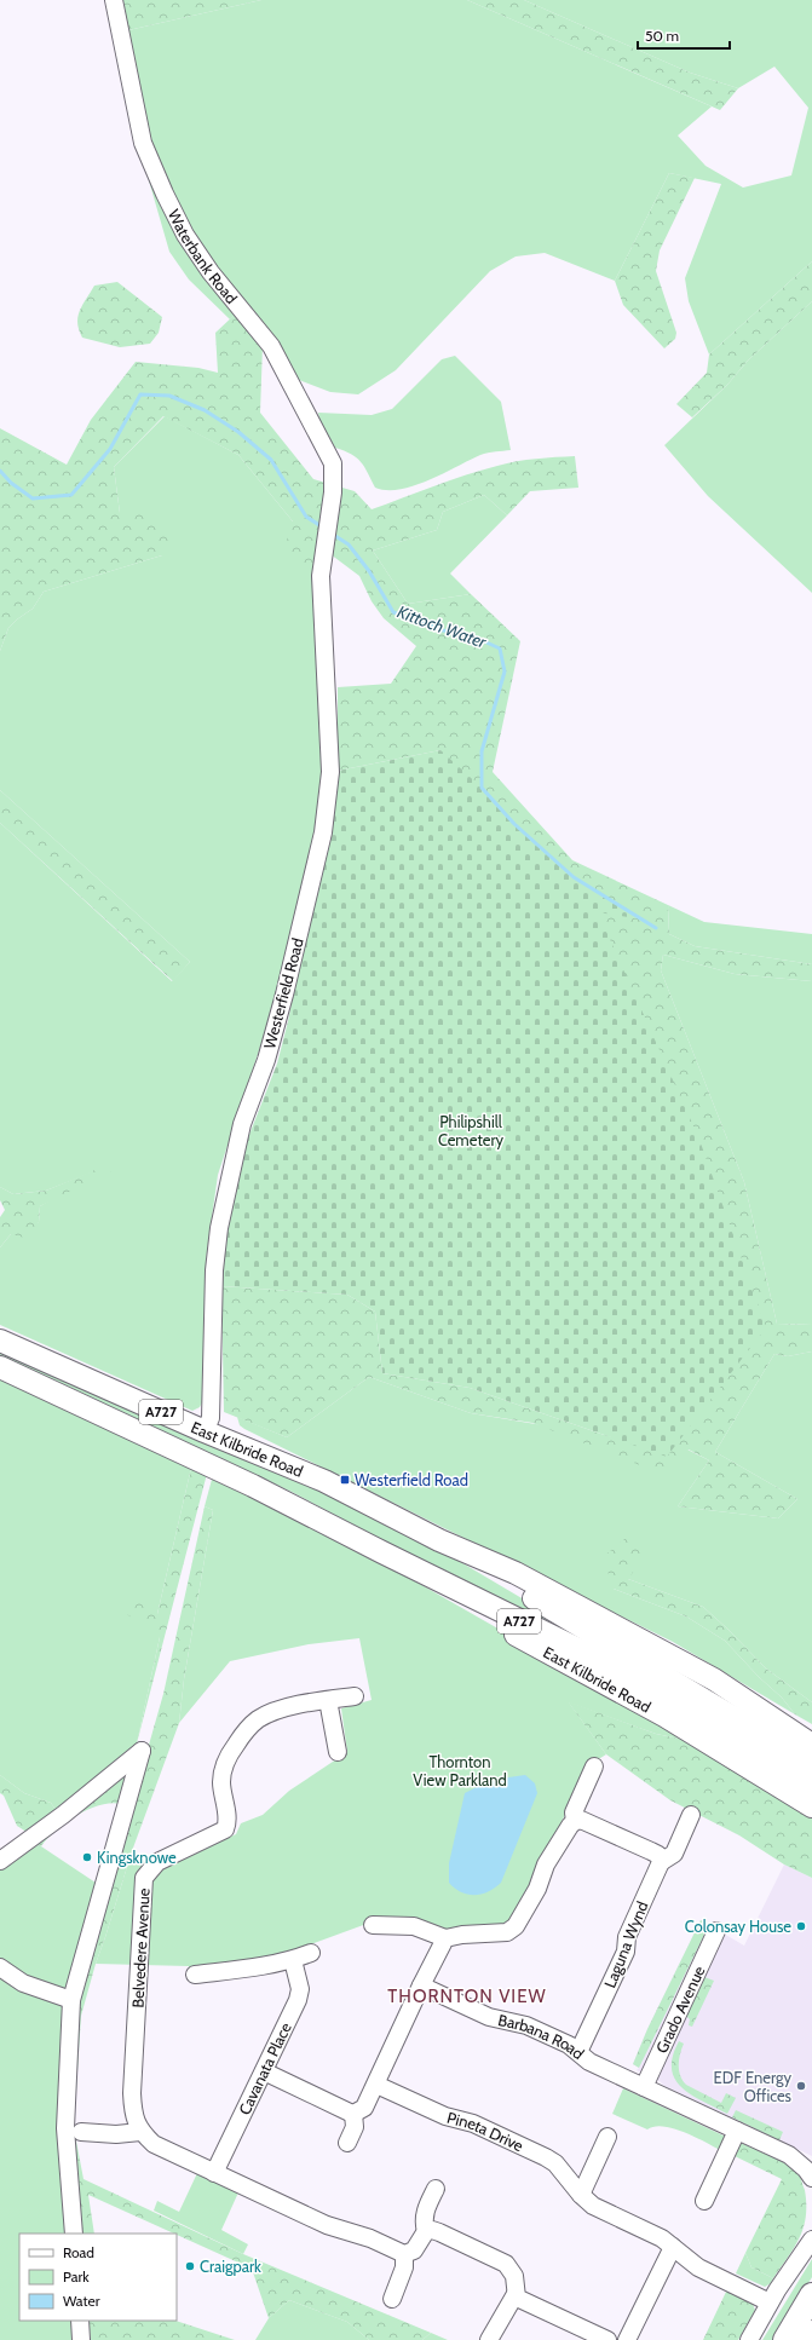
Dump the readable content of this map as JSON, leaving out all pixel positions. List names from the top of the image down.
{
  "streets": {
    "main road": ["A727", "East Kilbride Road"],
    "street": [
      "Waterbank Road",
      "Westerfield Road",
      "Laguna Wynd",
      "Belvedere Avenue",
      "Grado Avenue",
      "Barbana Road",
      "Cavanata Place",
      "Pineta Drive"
    ]
  },
  "crossings": [
    ["Waterbank Road", "Westerfield Road"],
    ["Westerfield Road", "East Kilbride Road"],
    ["A727", "East Kilbride Road"],
    ["Laguna Wynd", "Barbana Road"],
    ["Grado Avenue", "Barbana Road"]
  ],
  "districts": ["THORNTON VIEW"],
  "water": ["Kittoch Water"],
  "parks": ["Philipshill Cemetery", "Thornton View Parkland"],
  "places": {
    "transit": ["Westerfield Road"],
    "other": [
      "Kingsknowe",
      "Colonsay House",
      "EDF Energy Offices",
      "Craigpark"
    ]
  },
  "legend": ["Road", "Park", "Water"],
  "scale_bar": "50 m"
}
